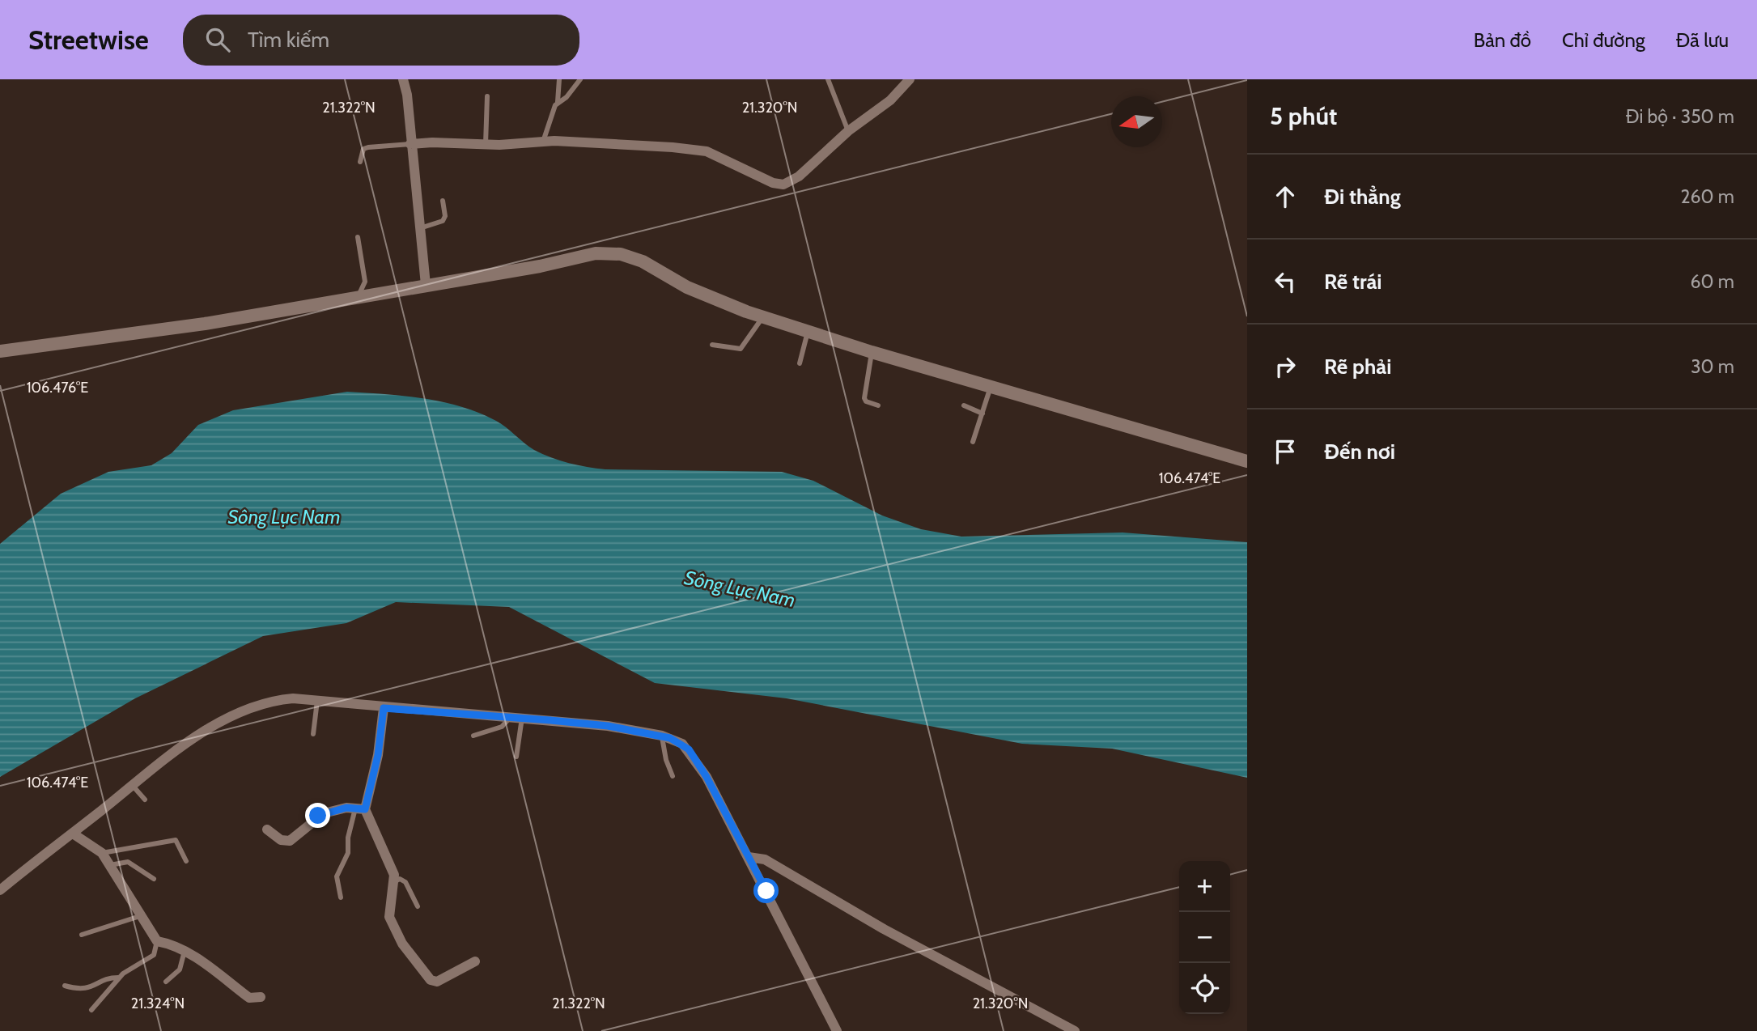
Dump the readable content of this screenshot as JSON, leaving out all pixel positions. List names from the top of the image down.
{
  "water": ["Sông Lục Nam"],
  "north": "left",
  "page": {
    "header": "Streetwise",
    "search": "Tìm kiếm",
    "nav": ["Bản đồ", "Chỉ đường", "Đã lưu"],
    "heading": ["5 phút", "Đi bộ · 350 m"],
    "list": [
      ["Đi thẳng", "260 m"],
      ["Rẽ trái", "60 m"],
      ["Rẽ phải", "30 m"],
      "Đến nơi"
    ],
    "map_buttons": ["+", "−"]
  },
  "coordinates": [
    "21.322°N",
    "21.320°N",
    "106.476°E",
    "106.474°E",
    "21.324°N"
  ]
}
